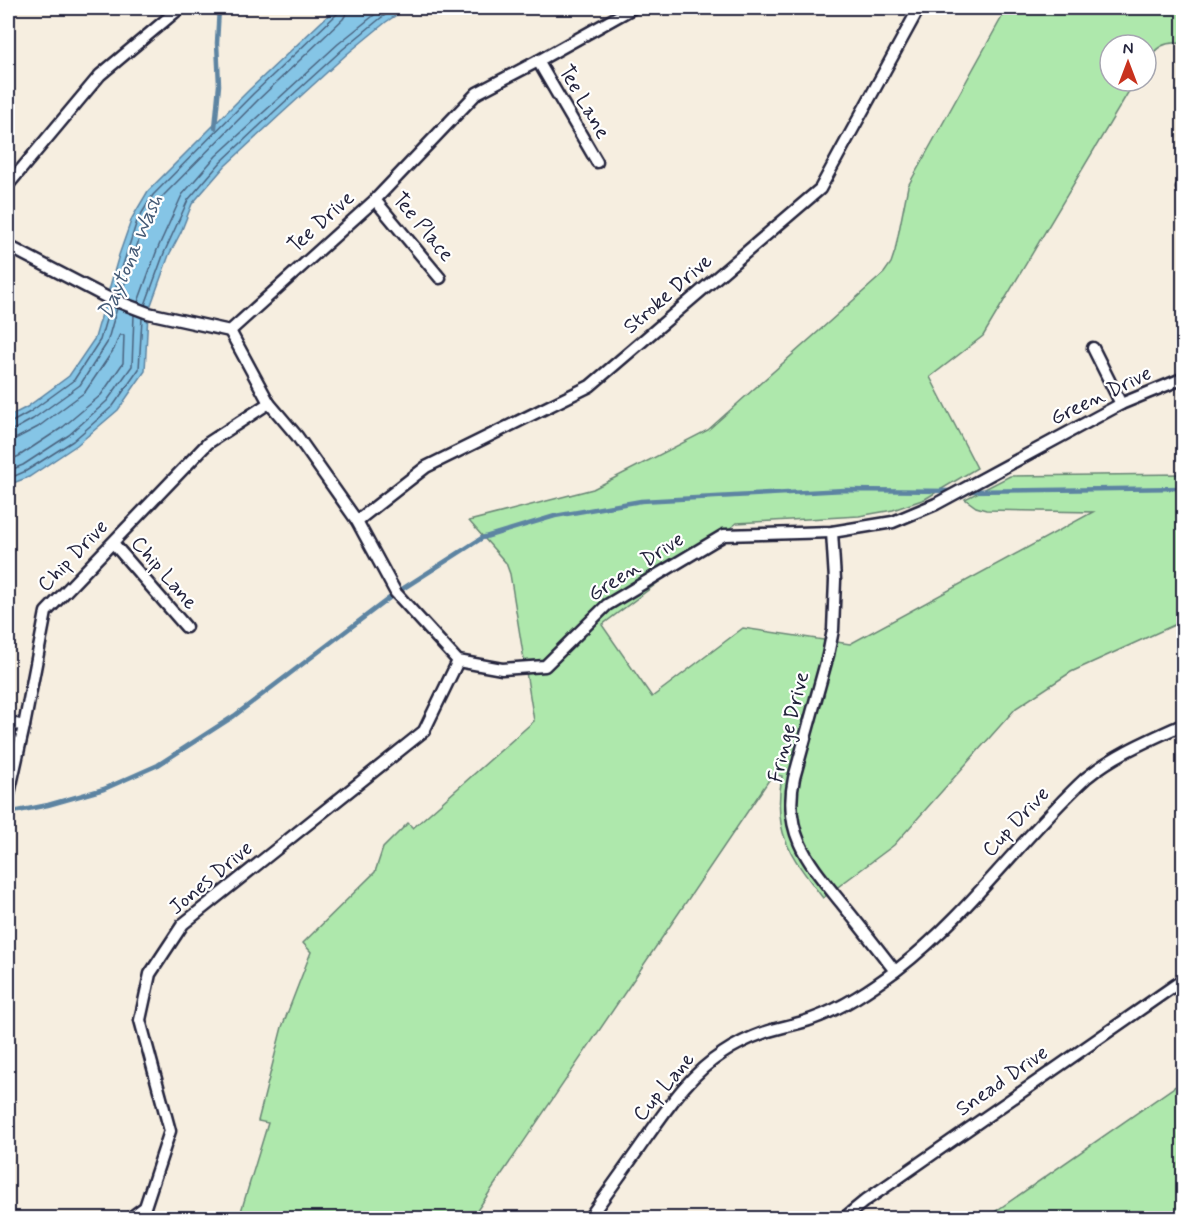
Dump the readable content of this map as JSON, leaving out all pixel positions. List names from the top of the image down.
{
  "streets": {
    "street": [
      "Tee Lane",
      "Tee Drive",
      "Tee Place",
      "Stroke Drive",
      "Green Drive",
      "Chip Drive",
      "Chip Lane",
      "Fringe Drive",
      "Cup Drive",
      "Jones Drive",
      "Snead Drive",
      "Cup Lane"
    ]
  },
  "crossings": [
    ["Tee Lane", "Tee Drive"],
    ["Tee Drive", "Tee Place"],
    ["Green Drive", "Fringe Drive"],
    ["Green Drive", "Jones Drive"],
    ["Chip Drive", "Chip Lane"],
    ["Fringe Drive", "Cup Drive"],
    ["Fringe Drive", "Cup Lane"],
    ["Cup Drive", "Cup Lane"]
  ],
  "water": ["Daytona Wash"],
  "north": "top"
}
